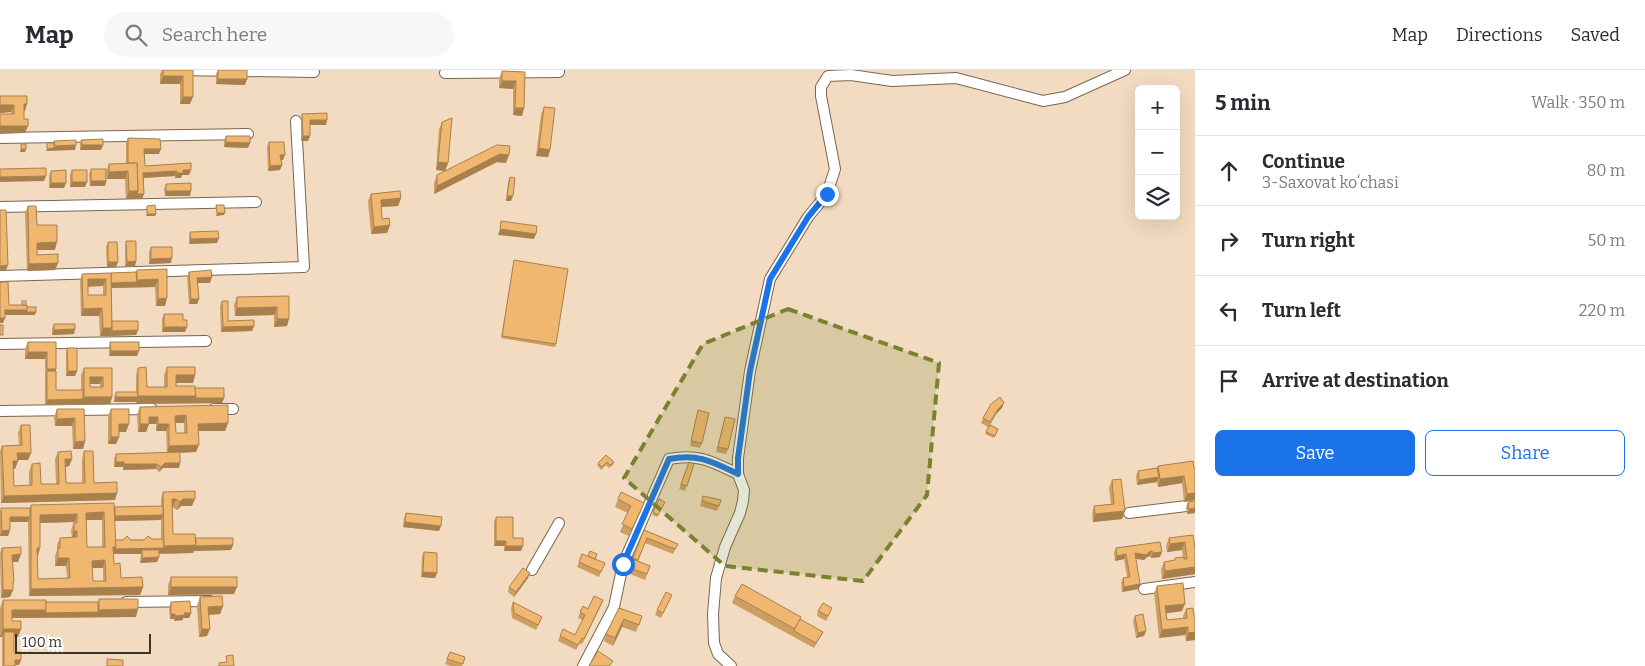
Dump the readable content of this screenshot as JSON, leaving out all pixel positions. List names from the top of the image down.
{
  "scale_bar": "100 m",
  "page": {
    "header": "Map",
    "search": "Search here",
    "nav": ["Map", "Directions", "Saved"],
    "heading": ["5 min", "Walk · 350 m"],
    "map_buttons": ["+", "−"],
    "list": [
      ["Continue", "3-Saxovat koʻchasi", "80 m"],
      ["Turn right", "50 m"],
      ["Turn left", "220 m"],
      "Arrive at destination"
    ],
    "buttons": ["Save", "Share"],
    "scale": "100 m"
  }
}
